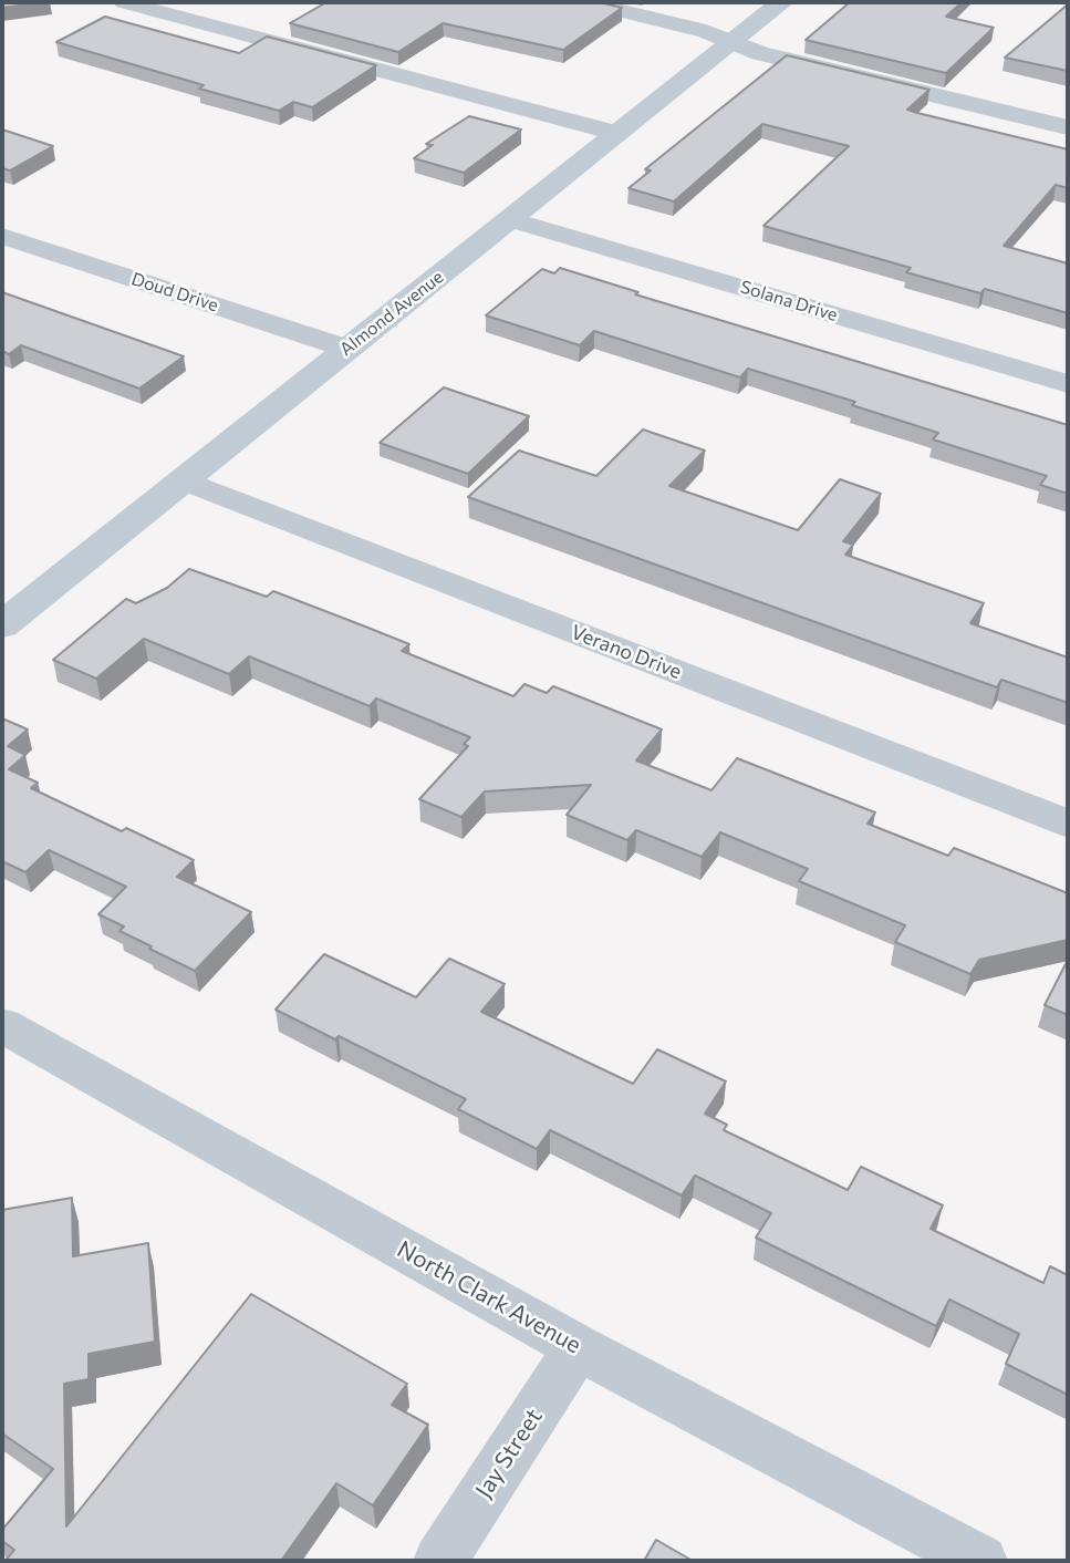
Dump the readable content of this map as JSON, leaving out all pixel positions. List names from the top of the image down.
{
  "streets": {
    "street": [
      "Doud Drive",
      "Solana Drive",
      "Almond Avenue",
      "Verano Drive",
      "North Clark Avenue",
      "Jay Street"
    ]
  },
  "crossings": [
    ["Doud Drive", "Almond Avenue"],
    ["Solana Drive", "Almond Avenue"],
    ["Almond Avenue", "Verano Drive"],
    ["North Clark Avenue", "Jay Street"]
  ]
}
